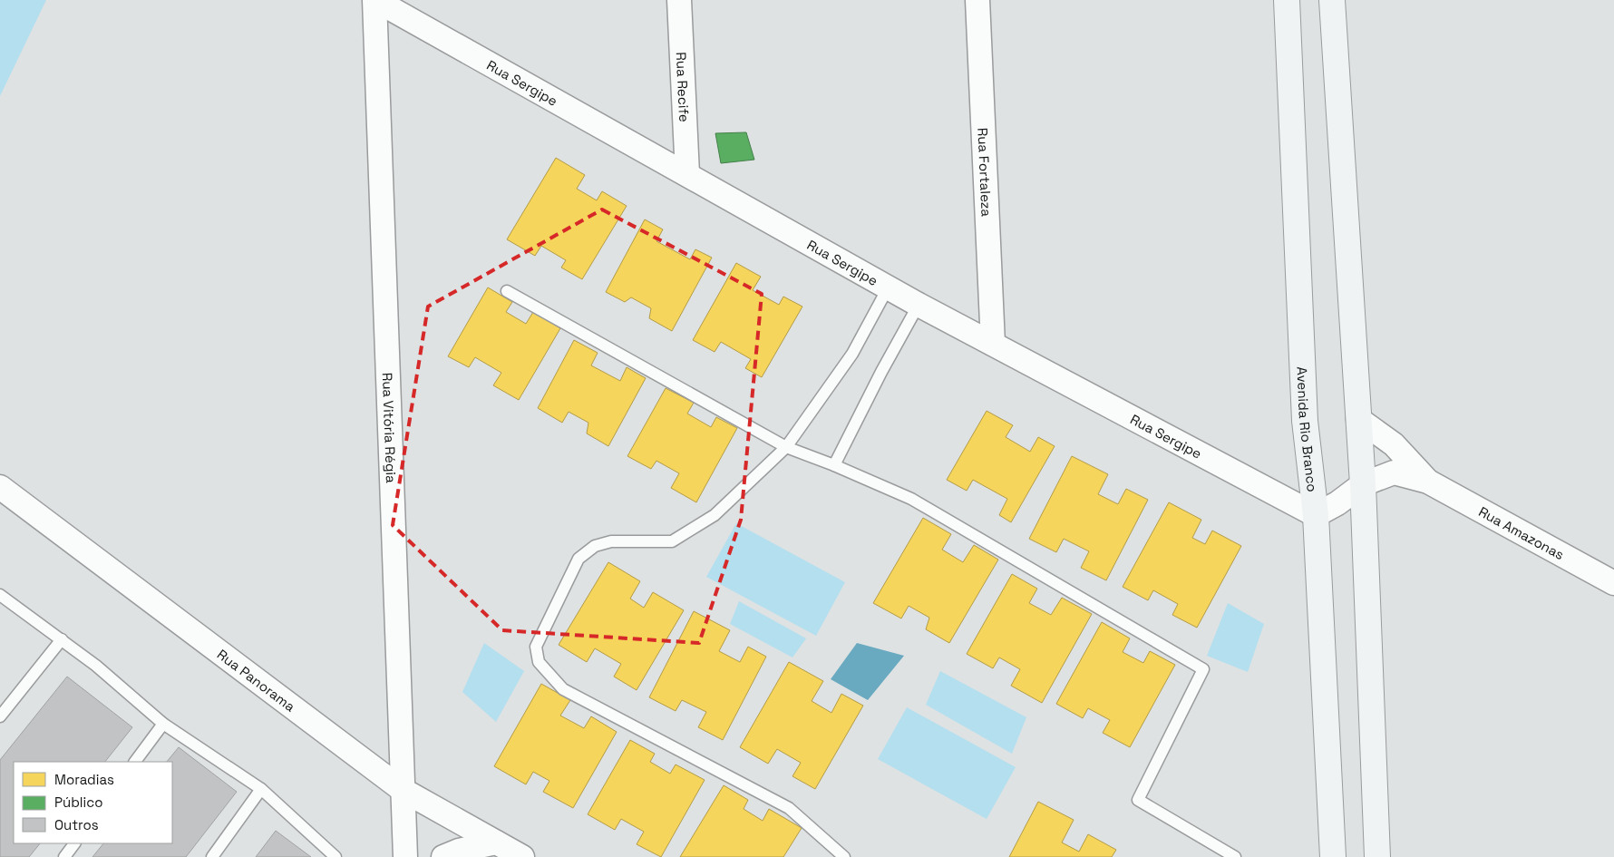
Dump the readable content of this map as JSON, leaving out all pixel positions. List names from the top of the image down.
{
  "streets": {
    "street": [
      "Rua Sergipe",
      "Rua Recife",
      "Rua Fortaleza",
      "Rua Vitória Régia",
      "Avenida Rio Branco",
      "Rua Amazonas",
      "Rua Panorama"
    ]
  },
  "crossings": [
    ["Rua Sergipe", "Rua Recife"],
    ["Rua Sergipe", "Rua Fortaleza"],
    ["Rua Sergipe", "Rua Vitória Régia"],
    ["Rua Sergipe", "Avenida Rio Branco"],
    ["Rua Sergipe", "Rua Amazonas"],
    ["Rua Vitória Régia", "Rua Panorama"],
    ["Avenida Rio Branco", "Rua Amazonas"]
  ],
  "legend": ["Moradias", "Público", "Outros"]
}
